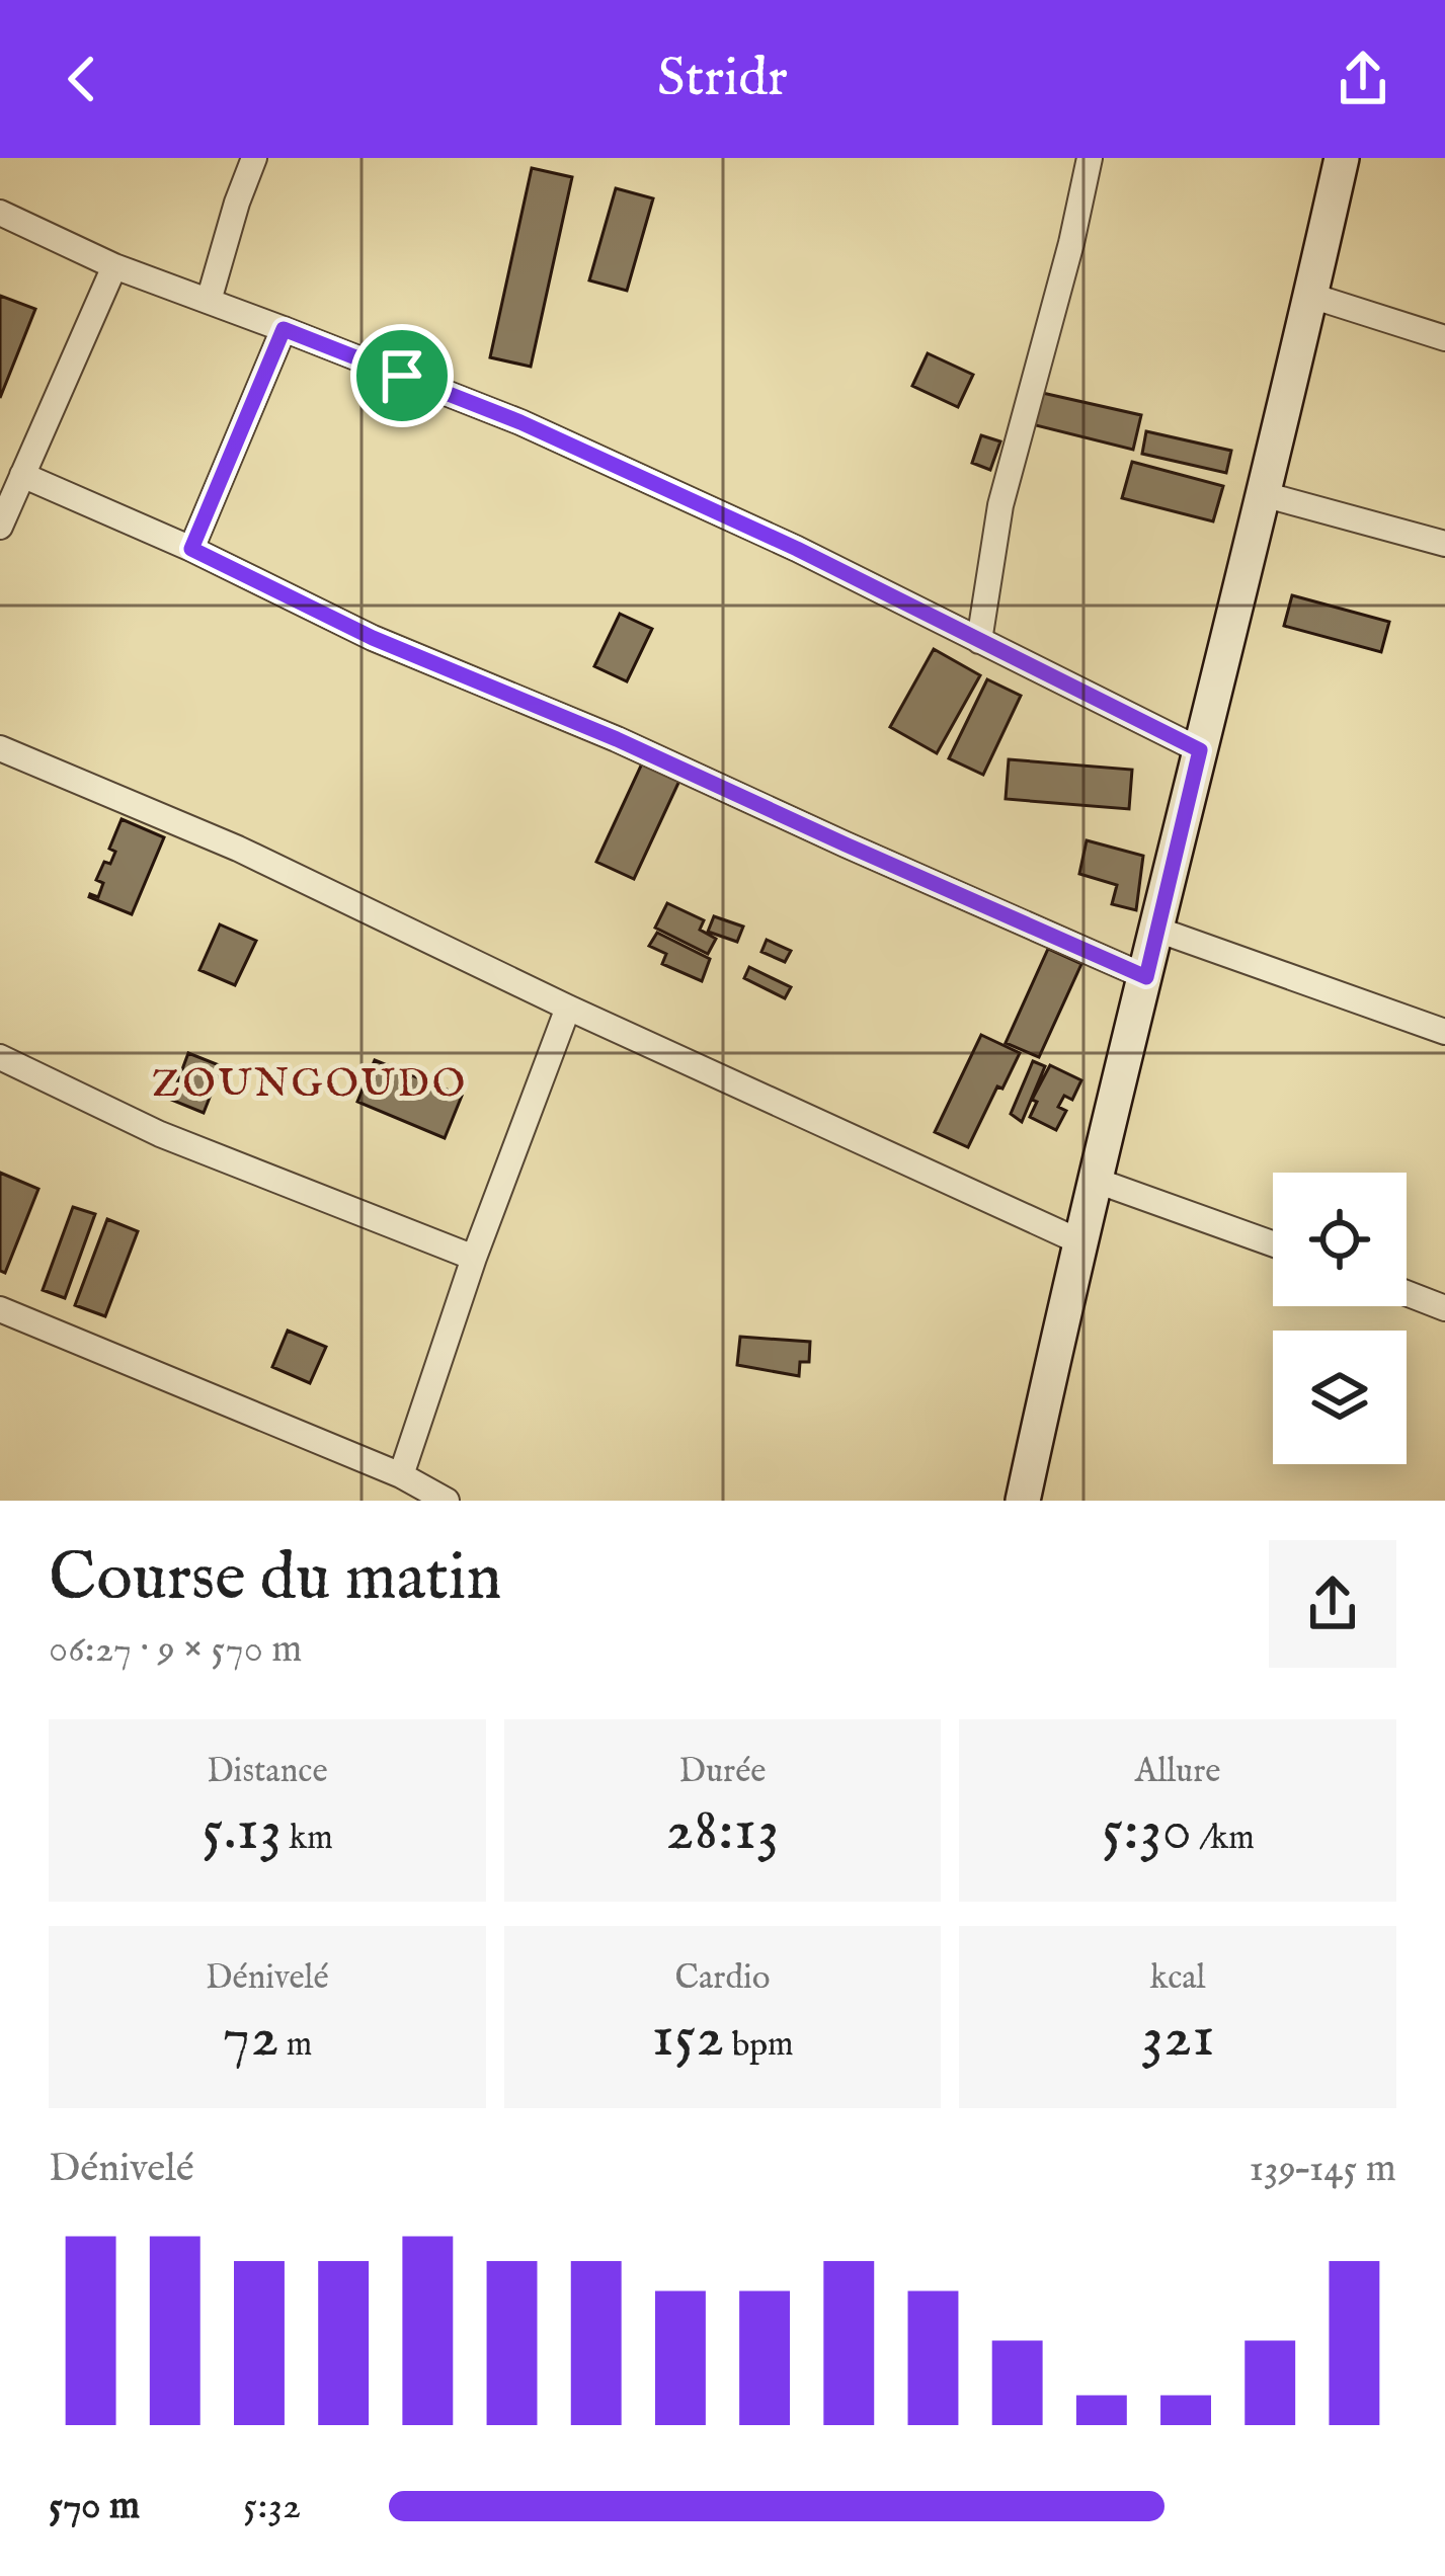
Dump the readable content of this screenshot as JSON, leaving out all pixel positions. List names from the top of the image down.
{
  "districts": ["ZOUNGOUDO"],
  "page": {
    "header": "Stridr",
    "heading": ["Course du matin", "06:27 · 9 × 570 m"],
    "stats": [
      ["Distance", "5.13 km"],
      ["Durée", "28:13"],
      ["Allure", "5:30 /km"],
      ["Dénivelé", "72 m"],
      ["Cardio", "152 bpm"],
      ["kcal", "321"]
    ],
    "chart": ["Dénivelé", "139–145 m"],
    "list": [
      {
        "name": "570 m",
        "note": "5:32"
      }
    ]
  }
}
